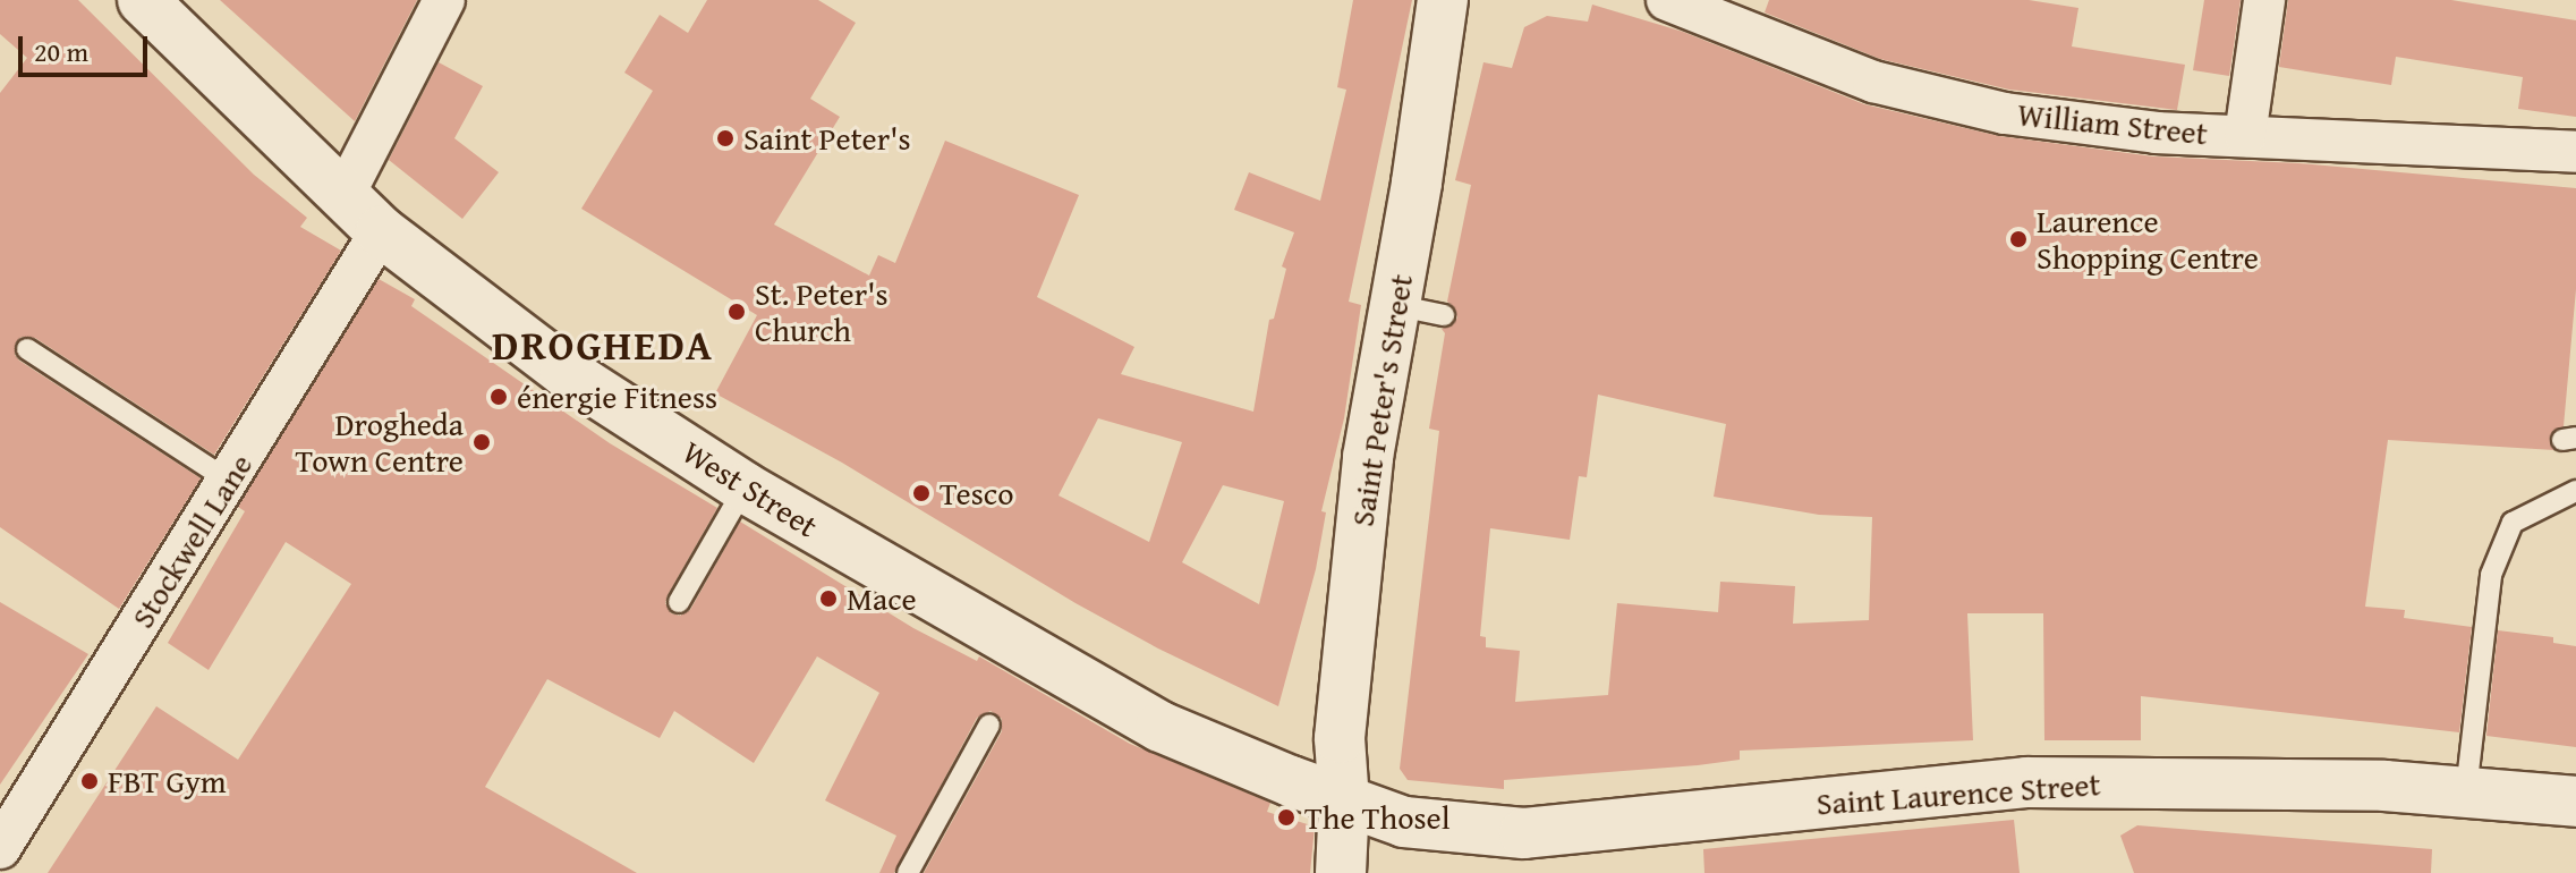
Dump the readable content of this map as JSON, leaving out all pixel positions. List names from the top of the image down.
{
  "streets": {
    "street": [
      "William Street",
      "Saint Peter's Street",
      "West Street",
      "Stockwell Lane",
      "Saint Laurence Street"
    ]
  },
  "crossings": [
    ["Saint Peter's Street", "West Street"],
    ["Saint Peter's Street", "Saint Laurence Street"],
    ["West Street", "Stockwell Lane"],
    ["West Street", "Saint Laurence Street"]
  ],
  "districts": ["DROGHEDA"],
  "places": [
    "Saint Peter's",
    "Laurence Shopping Centre",
    "St. Peter's Church",
    "énergie Fitness",
    "Drogheda Town Centre",
    "Tesco",
    "Mace",
    "FBT Gym",
    "The Thosel"
  ],
  "scale_bar": "20 m"
}
